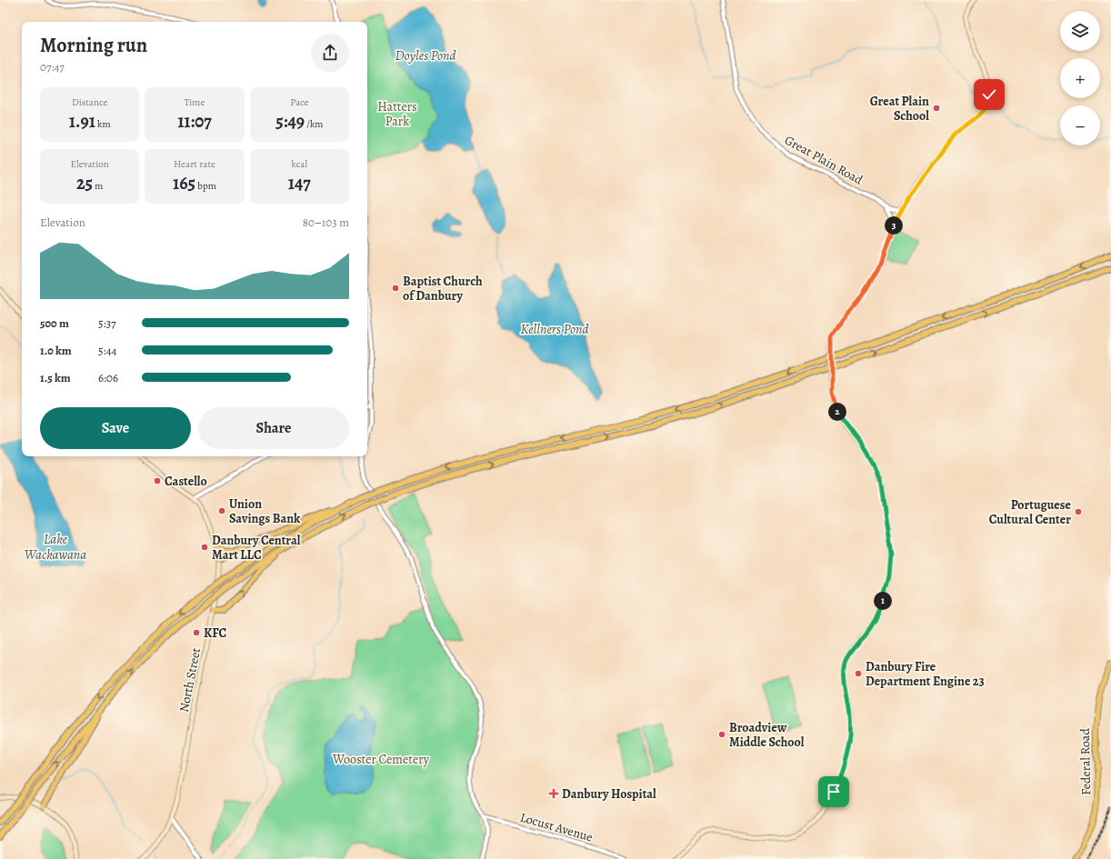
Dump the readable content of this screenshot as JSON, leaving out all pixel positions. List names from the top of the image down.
{
  "streets": {
    "main road": ["North Street", "Federal Road"],
    "street": ["Great Plain Road", "Locust Avenue"]
  },
  "water": ["Doyles Pond", "Kellners Pond", "Lake Wackawana"],
  "parks": ["Hatters Park", "Wooster Cemetery"],
  "places": {
    "other": [
      "Great Plain School",
      "Baptist Church of Danbury",
      "Castello",
      "Union Savings Bank",
      "Portuguese Cultural Center",
      "Danbury Central Mart LLC",
      "KFC",
      "Danbury Fire Department Engine 23",
      "Broadview Middle School"
    ],
    "health": ["Danbury Hospital"]
  },
  "page": {
    "map_buttons": ["+", "−"],
    "heading": ["Morning run", "07:47"],
    "stats": [
      ["Distance", "1.91 km"],
      ["Time", "11:07"],
      ["Pace", "5:49 /km"],
      ["Elevation", "25 m"],
      ["Heart rate", "165 bpm"],
      ["kcal", "147"]
    ],
    "chart": ["Elevation", "80–103 m"],
    "pins": ["3", "2", "1"],
    "list": [
      {
        "name": "500 m",
        "note": "5:37"
      },
      {
        "name": "1.0 km",
        "note": "5:44"
      },
      {
        "name": "1.5 km",
        "note": "6:06"
      }
    ],
    "buttons": ["Save", "Share"]
  }
}
